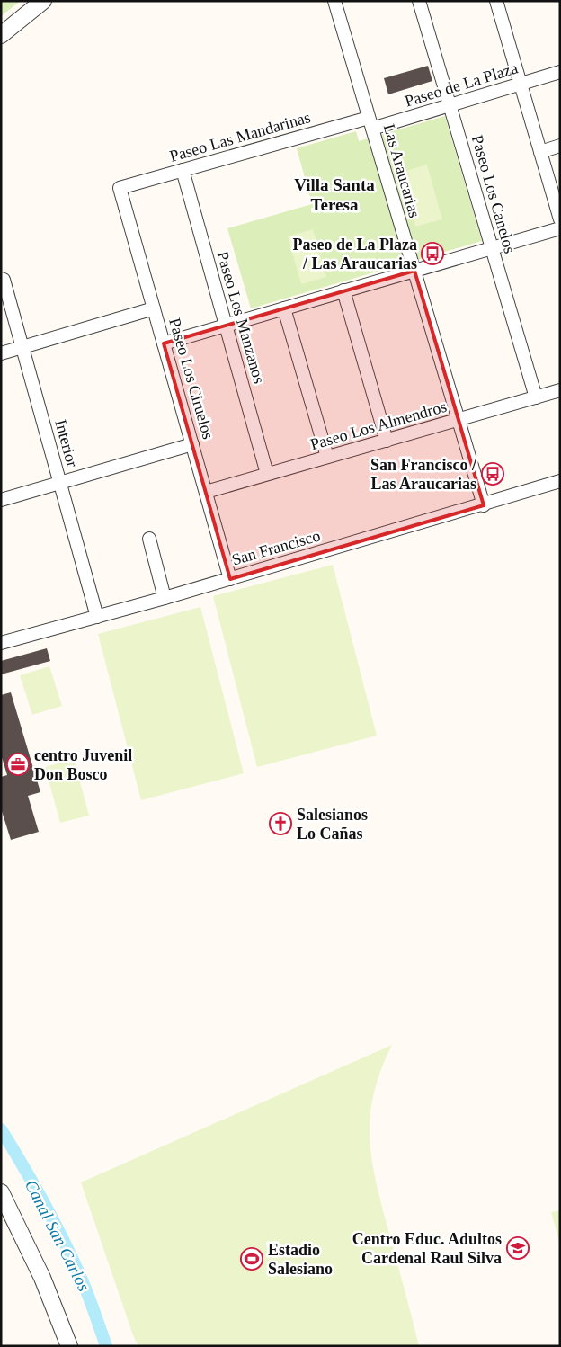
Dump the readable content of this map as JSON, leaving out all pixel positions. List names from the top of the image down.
{
  "streets": {
    "street": [
      "Paseo de La Plaza",
      "Paseo Las Mandarinas",
      "Las Araucarias",
      "Paseo Los Canelos",
      "Paseo Los Manzanos",
      "Paseo Los Ciruelos",
      "Paseo Los Almendros",
      "Interior",
      "San Francisco"
    ]
  },
  "crossings": [
    ["Paseo de La Plaza", "Paseo Las Mandarinas"],
    ["Paseo de La Plaza", "Las Araucarias"],
    ["Paseo de La Plaza", "Paseo Los Canelos"],
    ["Paseo Las Mandarinas", "Las Araucarias"],
    ["Paseo Las Mandarinas", "Paseo Los Manzanos"],
    ["Paseo Las Mandarinas", "Paseo Los Ciruelos"],
    ["Las Araucarias", "Paseo Los Almendros"],
    ["Las Araucarias", "San Francisco"],
    ["Paseo Los Canelos", "Paseo Los Almendros"],
    ["Paseo Los Manzanos", "Paseo Los Almendros"],
    ["Paseo Los Ciruelos", "Paseo Los Almendros"],
    ["Paseo Los Ciruelos", "San Francisco"],
    ["Interior", "San Francisco"]
  ],
  "districts": ["Villa Santa Teresa"],
  "water": ["Canal San Carlos"],
  "places": {
    "bus stop": ["Paseo de La Plaza / Las Araucarias", "San Francisco / Las Araucarias"],
    "office": ["centro Juvenil Don Bosco"],
    "church": ["Salesianos Lo Cañas"],
    "school or university": ["Centro Educ. Adultos Cardenal Raul Silva"],
    "sports": ["Estadio Salesiano"]
  }
}
